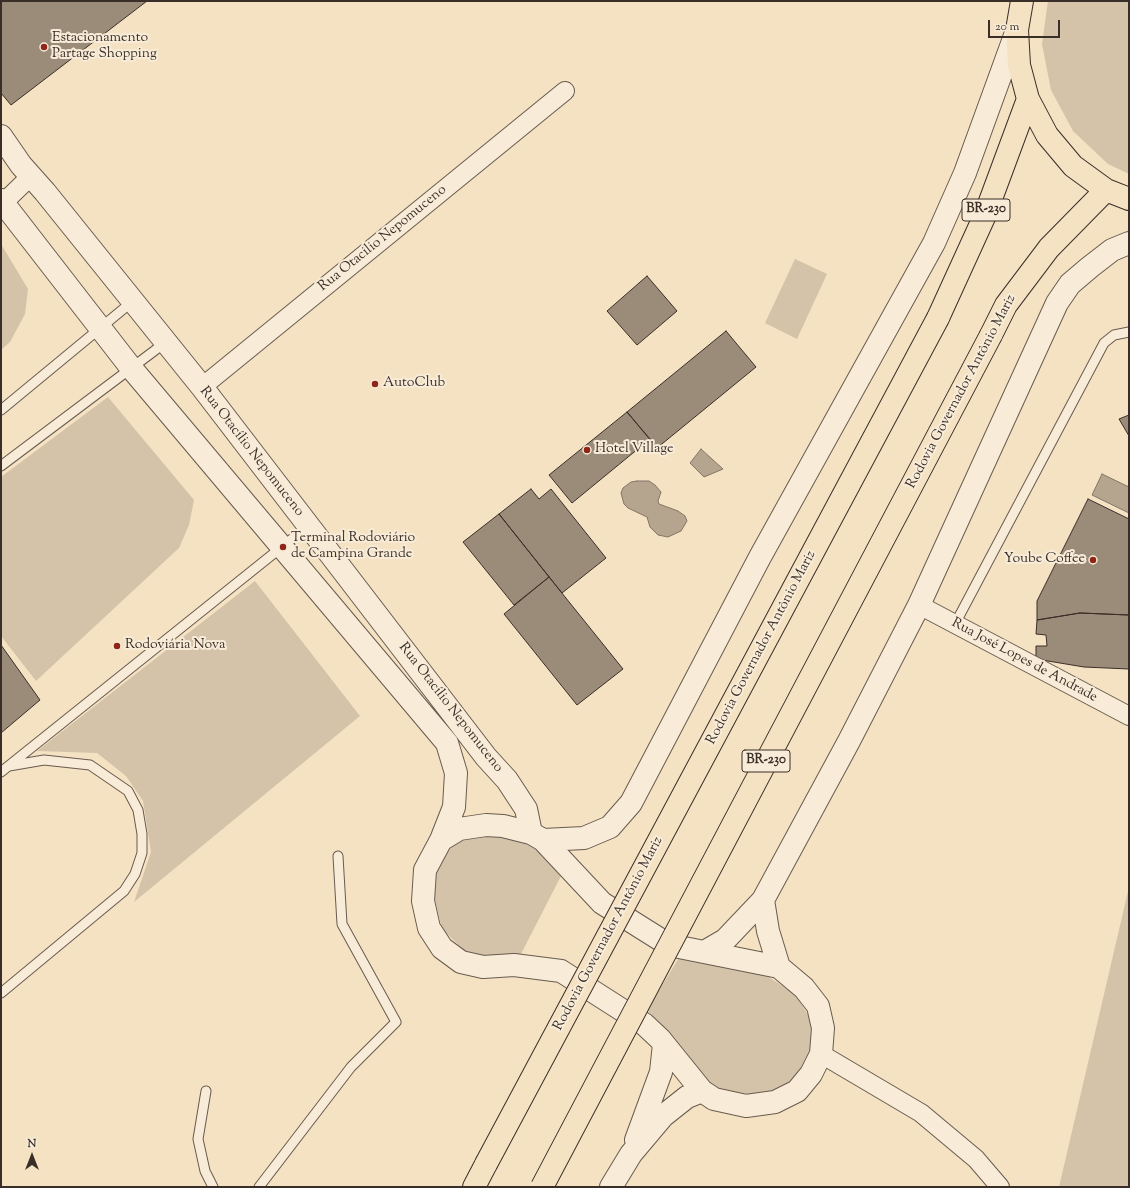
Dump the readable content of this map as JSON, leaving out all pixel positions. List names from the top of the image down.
{
  "streets": {
    "highway": ["BR-230", "Rodovia Governador Antônio Mariz"],
    "street": ["Rua Otacilio Nepomuceno", "Rua Otacílio Nepomuceno", "Rua José Lopes de Andrade"]
  },
  "crossings": [
    ["Rua Otacilio Nepomuceno", "Rua Otacílio Nepomuceno"]
  ],
  "places": [
    "Estacionamento Partage Shopping",
    "AutoClub",
    "Hotel Village",
    "Terminal Rodoviário de Campina Grande",
    "Yoube Coffee",
    "Rodoviária Nova"
  ],
  "scale_bar": "20 m",
  "north": "top"
}
